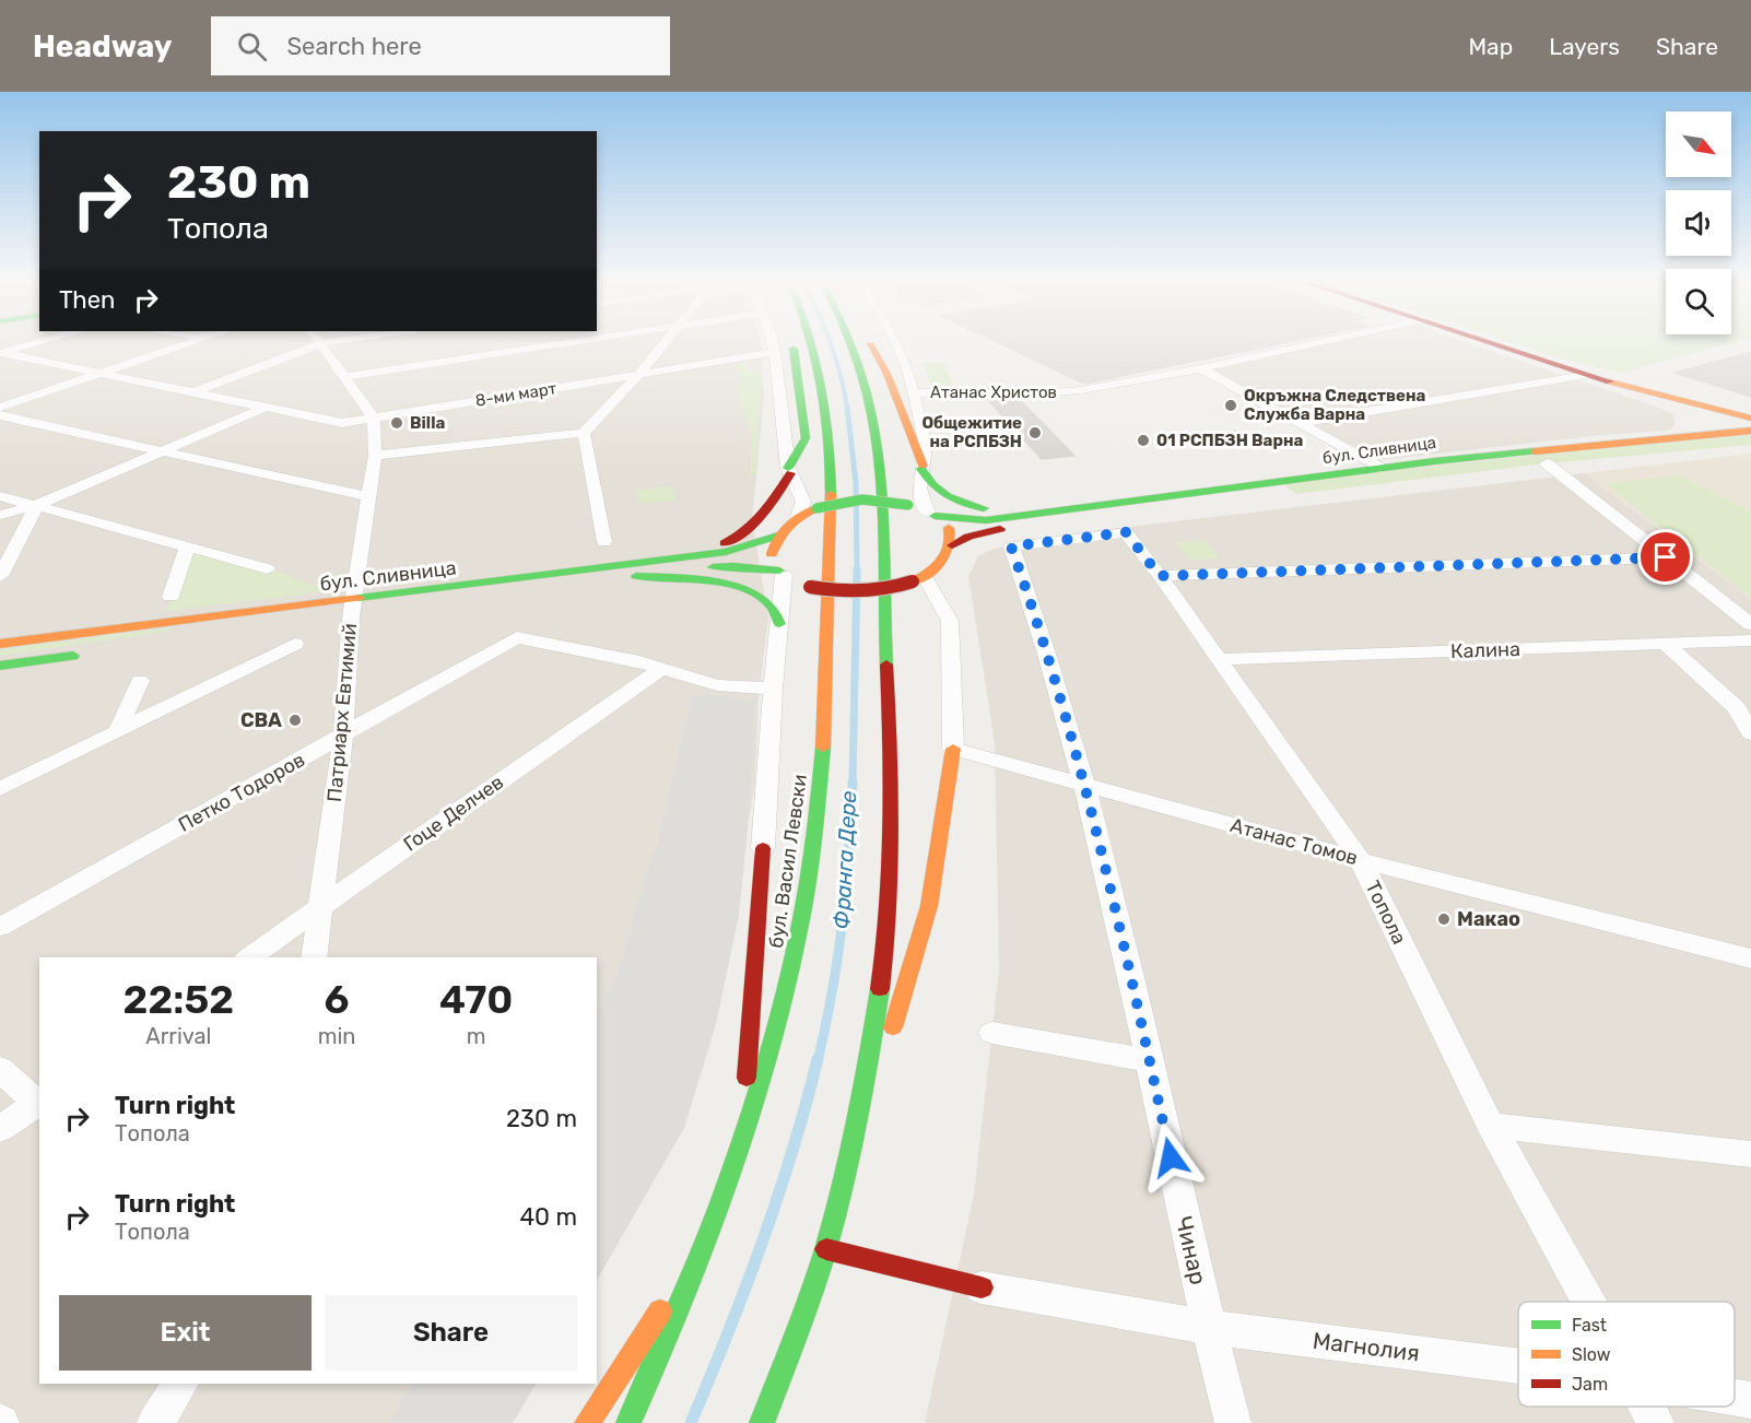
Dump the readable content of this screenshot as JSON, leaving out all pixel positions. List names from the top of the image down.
{
  "streets": {
    "main road": ["бул. Сливница", "бул. Васил Левски"],
    "street": [
      "Атанас Христов",
      "8-ми март",
      "Калина",
      "Патриарх Евтимий",
      "Петко Тодоров",
      "Гоце Делчев",
      "Атанас Томов",
      "Топола",
      "Чинар",
      "Магнолия"
    ]
  },
  "crossings": [
    ["8-ми март", "Патриарх Евтимий"],
    ["бул. Сливница", "Патриарх Евтимий"],
    ["Калина", "Топола"],
    ["Патриарх Евтимий", "Петко Тодоров"],
    ["Патриарх Евтимий", "Гоце Делчев"],
    ["Петко Тодоров", "Гоце Делчев"],
    ["Атанас Томов", "Топола"],
    ["Атанас Томов", "Чинар"],
    ["Топола", "Чинар"],
    ["Чинар", "Магнолия"]
  ],
  "water": ["Франга Дере"],
  "places": [
    "Окръжна Следствена Служба Варна",
    "Billa",
    "Общежитие на РСПБЗН",
    "01 РСПБЗН Варна",
    "CBA",
    "Макао"
  ],
  "legend": ["Fast", "Slow", "Jam"],
  "north": "bottom right",
  "page": {
    "header": "Headway",
    "search": "Search here",
    "nav": ["Map", "Layers", "Share"],
    "turn": ["230 m", "Топола"],
    "then": "Then",
    "eta": [
      "22:52",
      "Arrival",
      "6",
      "min",
      "470",
      "m"
    ],
    "list": [
      {
        "name": "Turn right",
        "note": "Топола",
        "value": "230 m"
      },
      {
        "name": "Turn right",
        "note": "Топола",
        "value": "40 m"
      }
    ],
    "buttons": ["Exit", "Share"]
  }
}
